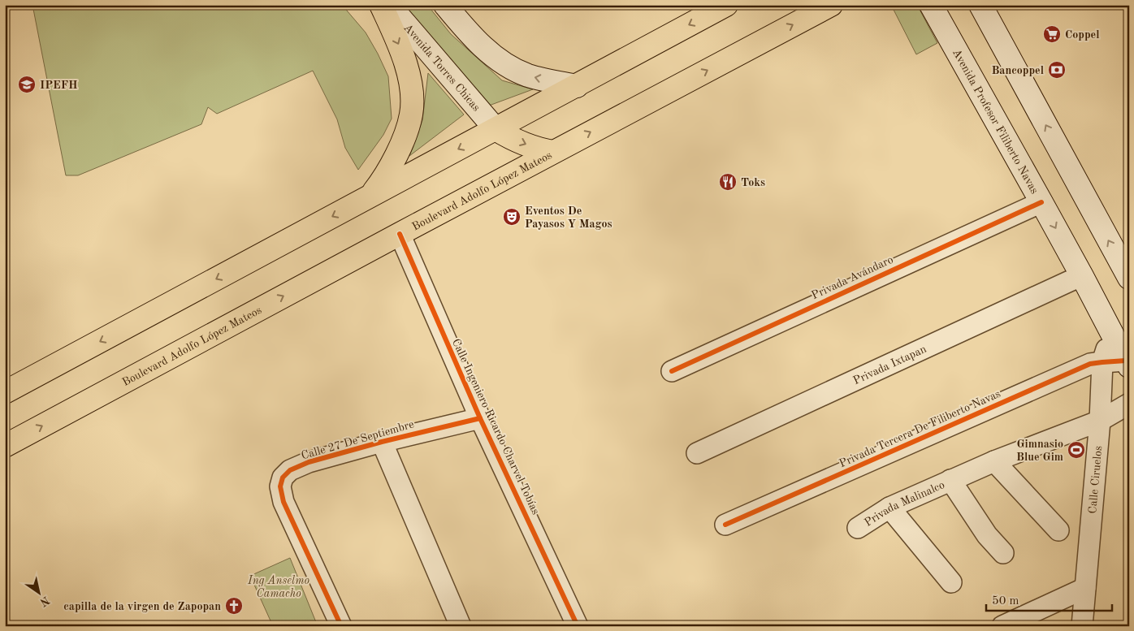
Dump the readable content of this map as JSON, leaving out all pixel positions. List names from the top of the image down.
{
  "streets": {
    "main road": ["Avenida Torres Chicas", "Avenida Profesor Filiberto Navas", "Boulevard Adolfo López Mateos"],
    "street": [
      "Privada Avándaro",
      "Privada Ixtapan",
      "Calle Ingeniero Ricardo Charvel Tobías",
      "Privada Tercera De Filiberto Navas",
      "Calle 27 De Septiembre",
      "Calle Ciruelos",
      "Privada Malinalco"
    ]
  },
  "crossings": [
    ["Avenida Profesor Filiberto Navas", "Privada Avándaro"],
    ["Avenida Profesor Filiberto Navas", "Privada Ixtapan"],
    ["Avenida Profesor Filiberto Navas", "Privada Tercera De Filiberto Navas"],
    ["Avenida Profesor Filiberto Navas", "Calle Ciruelos"],
    ["Boulevard Adolfo López Mateos", "Calle Ingeniero Ricardo Charvel Tobías"],
    ["Calle Ingeniero Ricardo Charvel Tobías", "Calle 27 De Septiembre"],
    ["Privada Tercera De Filiberto Navas", "Calle Ciruelos"],
    ["Calle Ciruelos", "Privada Malinalco"]
  ],
  "parks": ["Ing Anselmo Camacho"],
  "places": {
    "supermarket": ["Coppel"],
    "bank": ["Bancoppel"],
    "school or university": ["IPEFH"],
    "restaurant": ["Toks"],
    "theatre": ["Eventos De Payasos Y Magos"],
    "sports": ["Gimnasio Blue Gim"],
    "church": ["capilla de la virgen de Zapopan"]
  },
  "scale_bar": "50 m",
  "north": "bottom right"
}
